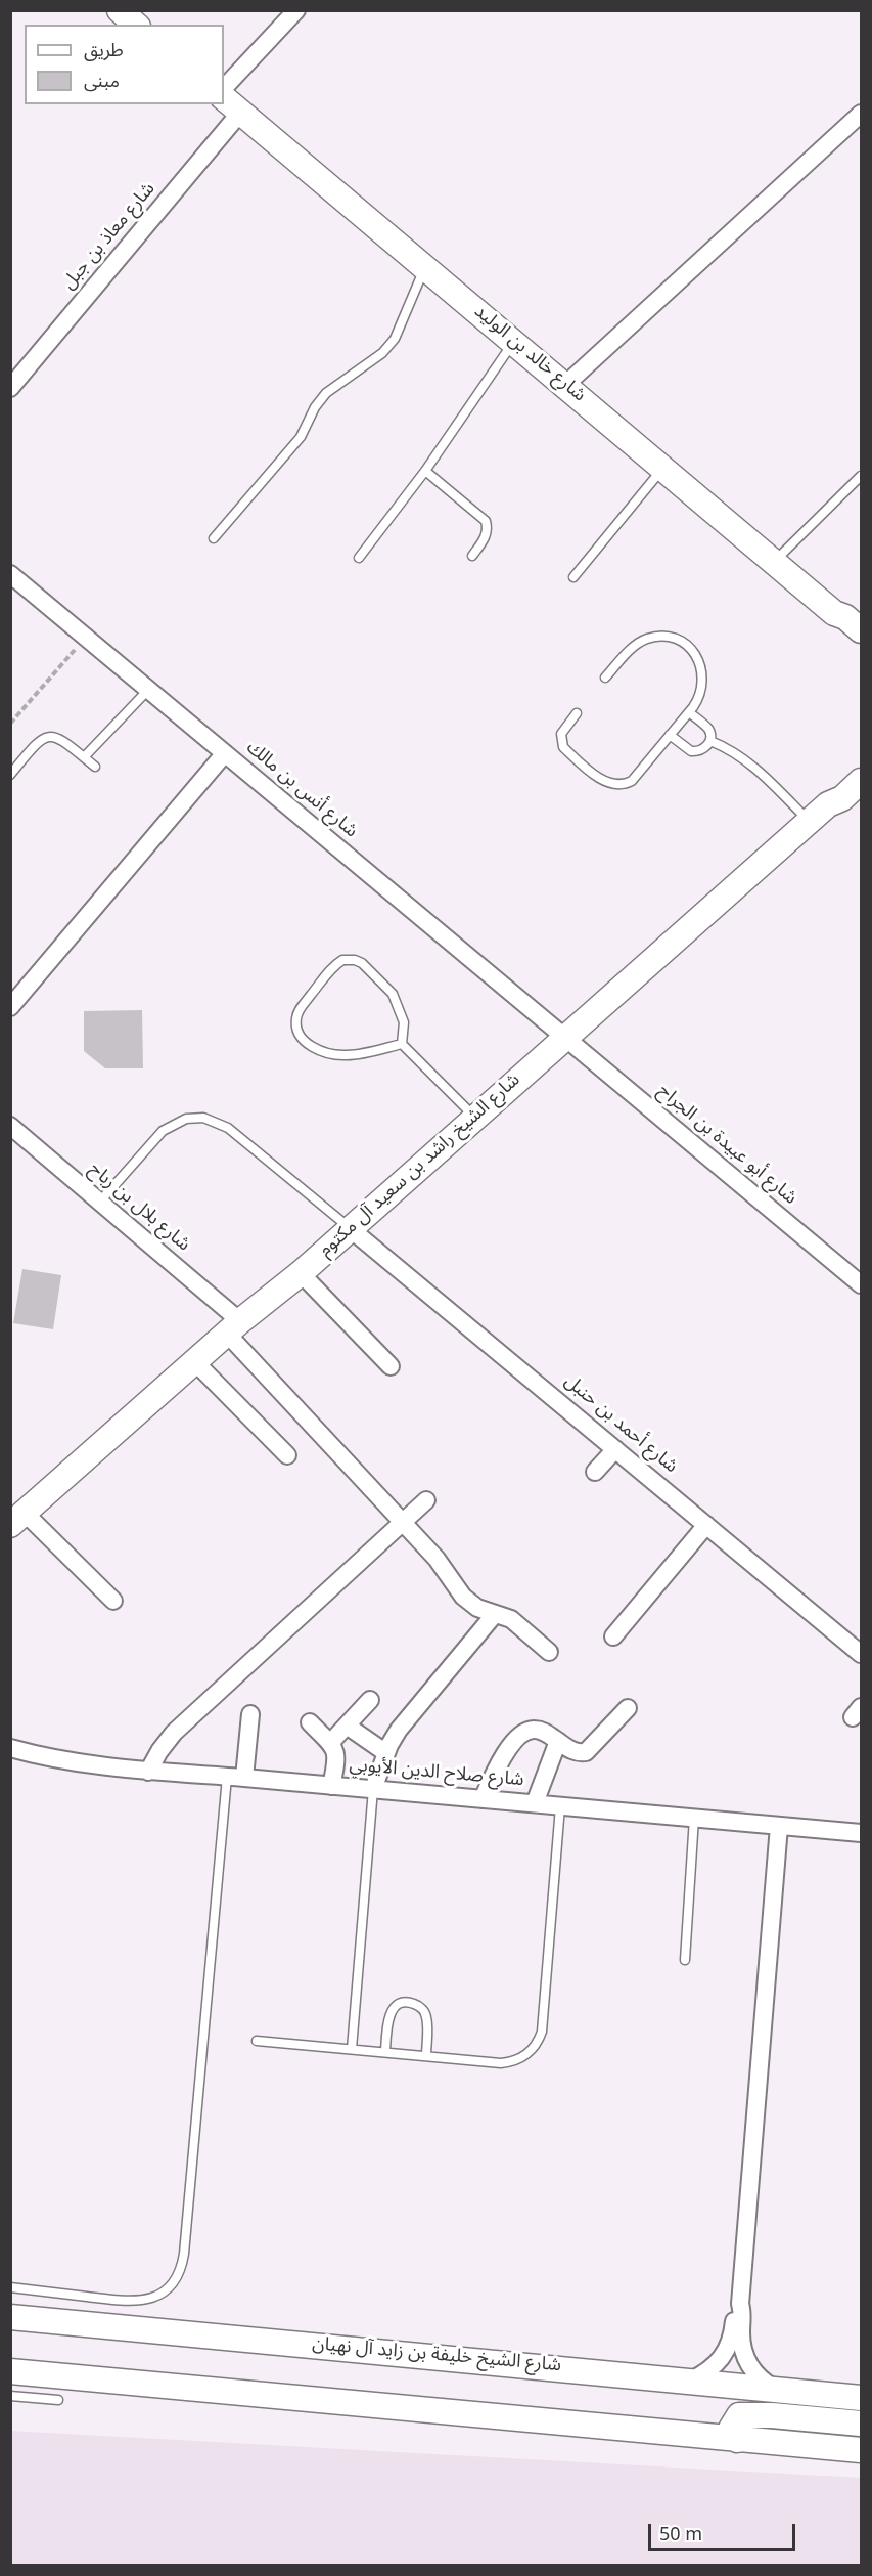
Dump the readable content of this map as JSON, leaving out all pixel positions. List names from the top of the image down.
{
  "streets": {
    "street": [
      "شارع معاذ بن جبل",
      "شارع خالد بن الوليد",
      "شارع أنس بن مالك",
      "شارع أبو عبيدة بن الجراح",
      "شارع الشيخ راشد بن سعيد آل مكتوم",
      "شارع بلال بن رباح",
      "شارع أحمد بن حنبل",
      "شارع صلاح الدين الأيوبي",
      "شارع الشيخ خليفة بن زايد آل نهيان"
    ]
  },
  "crossings": [
    ["شارع معاذ بن جبل", "شارع خالد بن الوليد"],
    ["شارع أنس بن مالك", "شارع أبو عبيدة بن الجراح"],
    ["شارع أنس بن مالك", "شارع الشيخ راشد بن سعيد آل مكتوم"],
    ["شارع أبو عبيدة بن الجراح", "شارع الشيخ راشد بن سعيد آل مكتوم"],
    ["شارع الشيخ راشد بن سعيد آل مكتوم", "شارع بلال بن رباح"],
    ["شارع الشيخ راشد بن سعيد آل مكتوم", "شارع أحمد بن حنبل"]
  ],
  "legend": ["طريق", "مبنى"],
  "scale_bar": "50 m"
}
